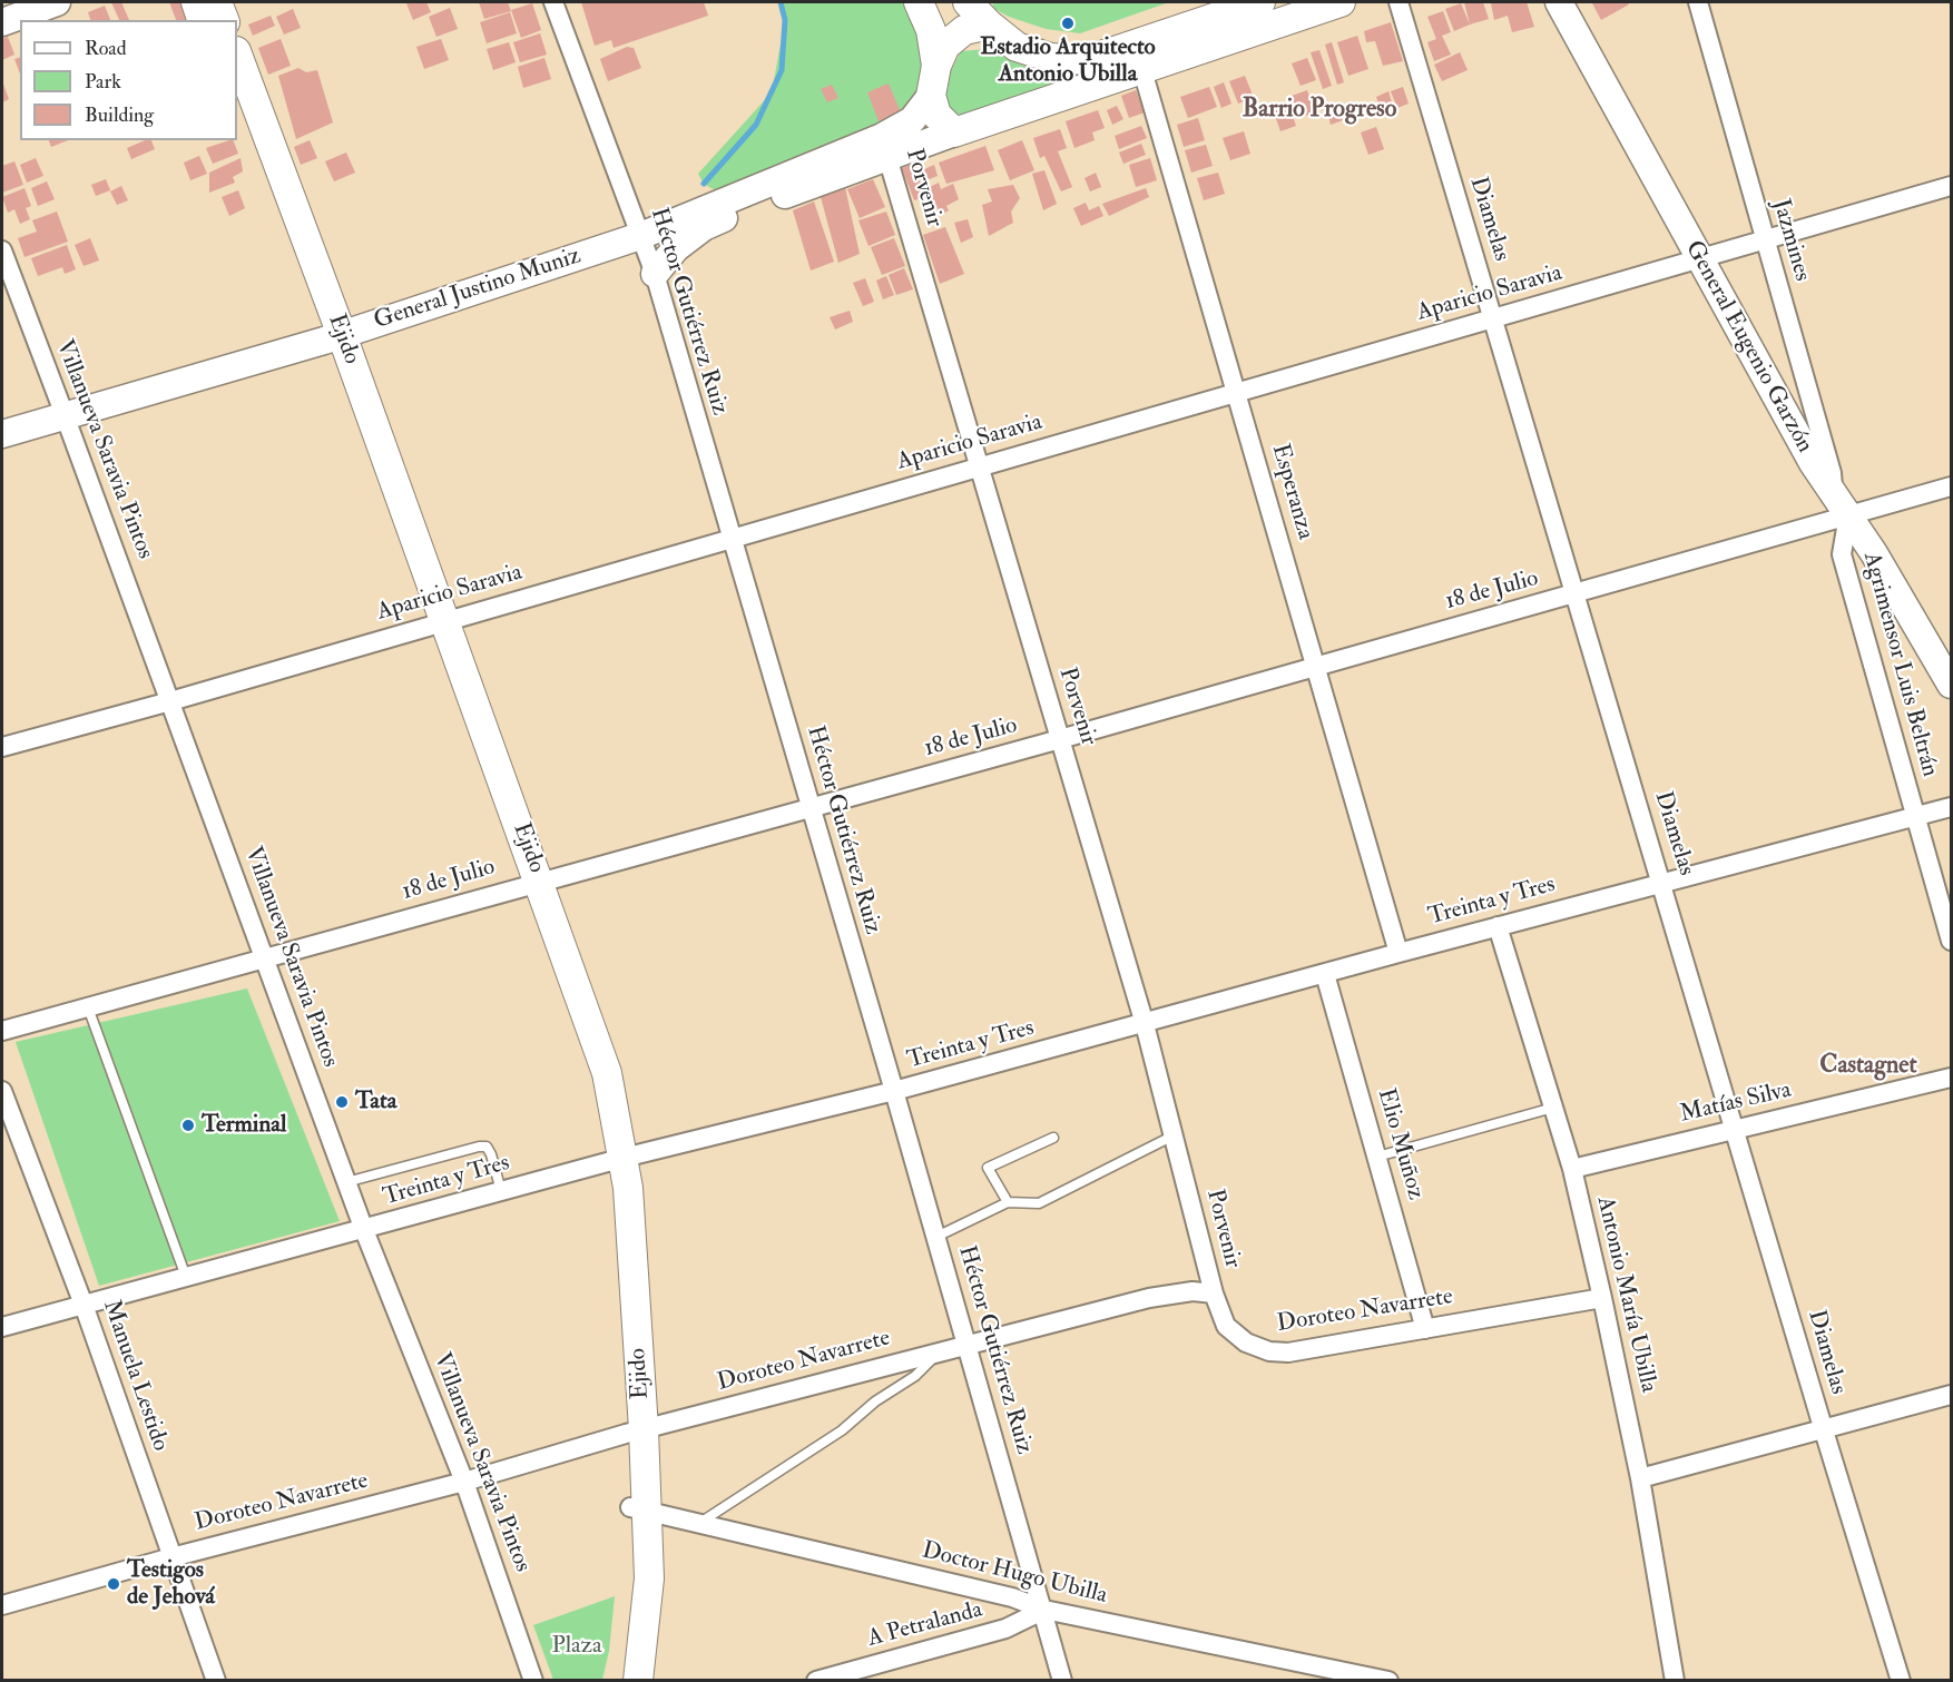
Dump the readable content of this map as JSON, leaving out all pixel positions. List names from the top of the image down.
{
  "streets": {
    "main road": ["Ejido"],
    "street": [
      "Porvenir",
      "Diamelas",
      "Jazmines",
      "General Justino Muniz",
      "Aparicio Saravia",
      "Héctor Gutiérrez Ruiz",
      "General Eugenio Garzón",
      "Villanueva Saravia Pintos",
      "Esperanza",
      "18 de Julio",
      "Agrimensor Luis Beltrán",
      "Treinta y Tres",
      "Matías Silva",
      "Elio Muñoz",
      "Antonio María Ubilla",
      "Doroteo Navarrete",
      "Manuela Lestido",
      "Doctor Hugo Ubilla",
      "A Petralanda"
    ]
  },
  "crossings": [
    ["Porvenir", "General Justino Muniz"],
    ["Porvenir", "Aparicio Saravia"],
    ["Porvenir", "18 de Julio"],
    ["Porvenir", "Treinta y Tres"],
    ["Porvenir", "Doroteo Navarrete"],
    ["Diamelas", "Aparicio Saravia"],
    ["Diamelas", "18 de Julio"],
    ["Diamelas", "Treinta y Tres"],
    ["Diamelas", "Matías Silva"],
    ["Jazmines", "Aparicio Saravia"],
    ["Jazmines", "General Eugenio Garzón"],
    ["General Justino Muniz", "Héctor Gutiérrez Ruiz"],
    ["General Justino Muniz", "Ejido"],
    ["General Justino Muniz", "Villanueva Saravia Pintos"],
    ["Aparicio Saravia", "Héctor Gutiérrez Ruiz"],
    ["Aparicio Saravia", "Ejido"],
    ["Aparicio Saravia", "General Eugenio Garzón"],
    ["Aparicio Saravia", "Villanueva Saravia Pintos"],
    ["Aparicio Saravia", "Esperanza"],
    ["Héctor Gutiérrez Ruiz", "18 de Julio"],
    ["Héctor Gutiérrez Ruiz", "Treinta y Tres"],
    ["Héctor Gutiérrez Ruiz", "Doroteo Navarrete"],
    ["Héctor Gutiérrez Ruiz", "Doctor Hugo Ubilla"],
    ["Héctor Gutiérrez Ruiz", "A Petralanda"],
    ["Ejido", "18 de Julio"],
    ["Ejido", "Treinta y Tres"],
    ["Ejido", "Doroteo Navarrete"],
    ["Ejido", "Doctor Hugo Ubilla"],
    ["General Eugenio Garzón", "18 de Julio"],
    ["General Eugenio Garzón", "Agrimensor Luis Beltrán"],
    ["Villanueva Saravia Pintos", "18 de Julio"],
    ["Villanueva Saravia Pintos", "Treinta y Tres"],
    ["Villanueva Saravia Pintos", "Doroteo Navarrete"],
    ["Esperanza", "18 de Julio"],
    ["Esperanza", "Treinta y Tres"],
    ["18 de Julio", "Agrimensor Luis Beltrán"],
    ["Agrimensor Luis Beltrán", "Treinta y Tres"],
    ["Treinta y Tres", "Elio Muñoz"],
    ["Treinta y Tres", "Antonio María Ubilla"],
    ["Treinta y Tres", "Manuela Lestido"],
    ["Matías Silva", "Antonio María Ubilla"],
    ["Elio Muñoz", "Doroteo Navarrete"],
    ["Antonio María Ubilla", "Doroteo Navarrete"],
    ["Doroteo Navarrete", "Manuela Lestido"],
    ["Doctor Hugo Ubilla", "A Petralanda"]
  ],
  "districts": ["Barrio Progreso", "Castagnet"],
  "parks": ["Plaza"],
  "places": [
    "Estadio Arquitecto Antonio Ubilla",
    "Tata",
    "Terminal",
    "Testigos de Jehová"
  ],
  "legend": ["Road", "Park", "Building"]
}
